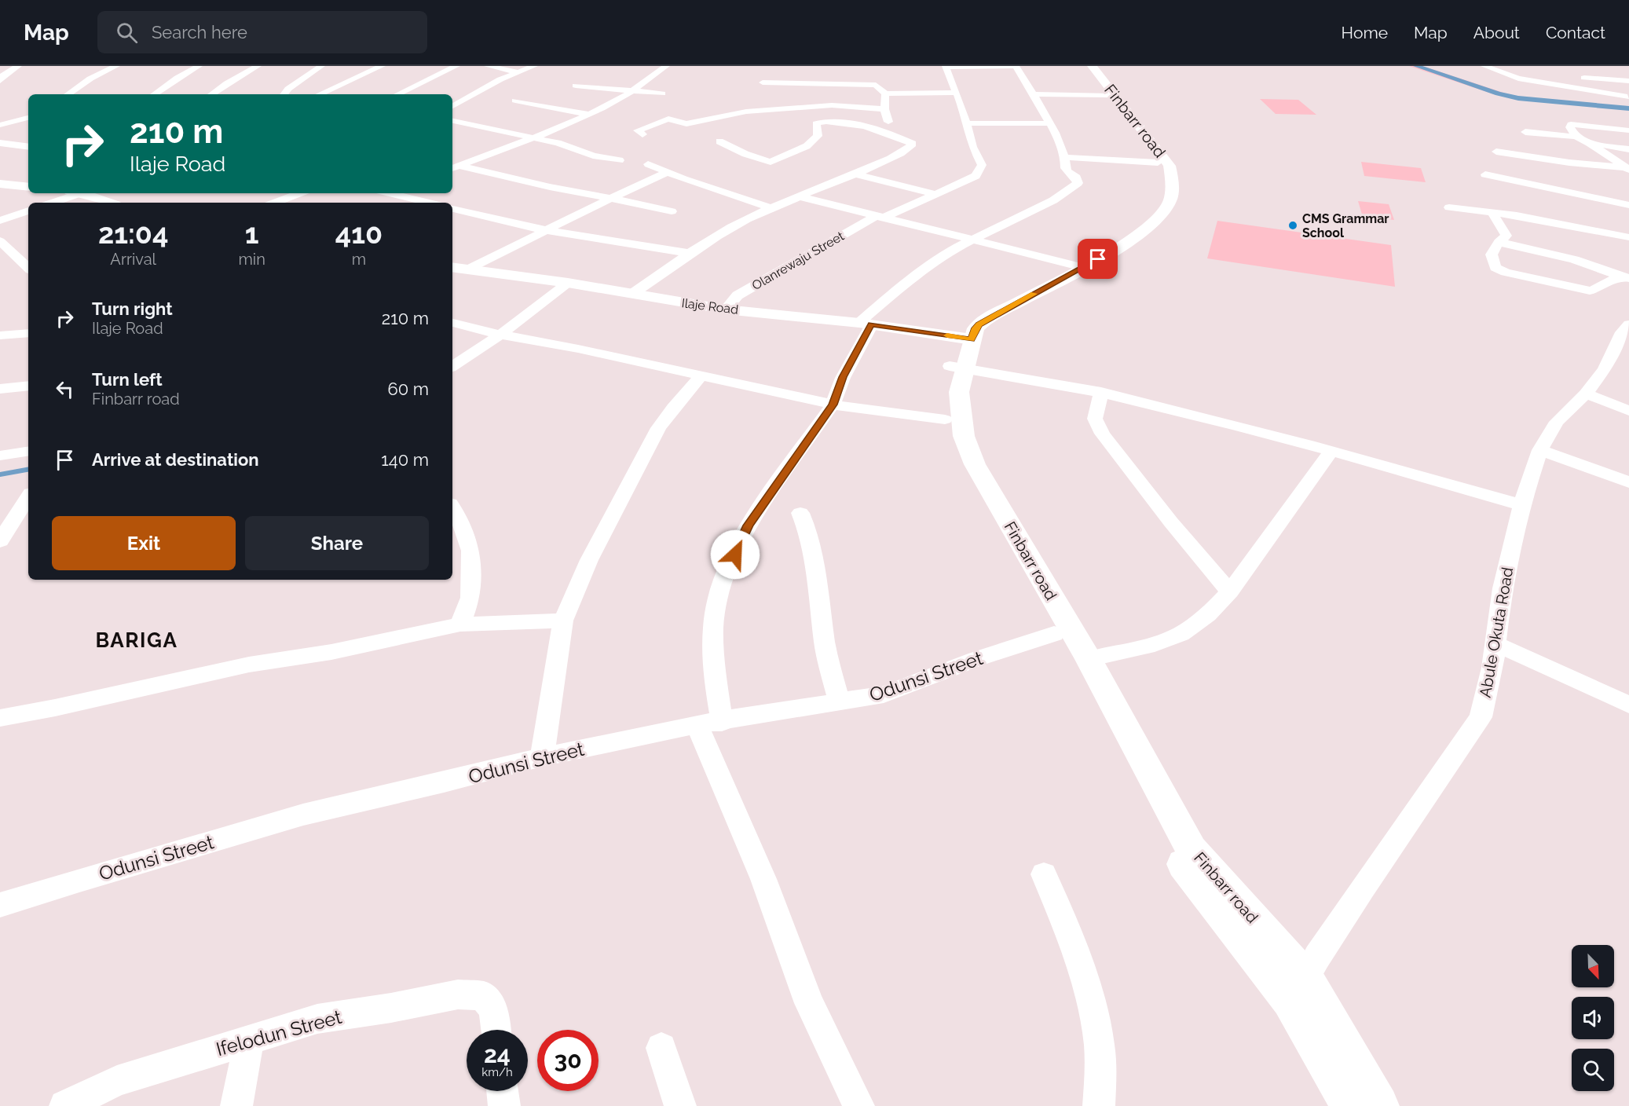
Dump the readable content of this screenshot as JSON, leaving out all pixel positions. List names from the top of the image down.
{
  "streets": {
    "main road": ["Finbarr road"],
    "street": [
      "Olanrewaju Street",
      "Ilaje Road",
      "Abule Okuta Road",
      "Odunsi Street",
      "Ifelodun Street"
    ]
  },
  "crossings": [
    ["Finbarr road", "Ilaje Road"],
    ["Finbarr road", "Abule Okuta Road"],
    ["Finbarr road", "Odunsi Street"],
    ["Olanrewaju Street", "Ilaje Road"]
  ],
  "districts": ["BARIGA"],
  "places": ["CMS Grammar School"],
  "north": "bottom right",
  "page": {
    "header": "Map",
    "search": "Search here",
    "nav": [
      "Home",
      "Map",
      "About",
      "Contact"
    ],
    "turn": ["210 m", "Ilaje Road"],
    "eta": [
      "21:04",
      "Arrival",
      "1",
      "min",
      "410",
      "m"
    ],
    "list": [
      {
        "name": "Turn right",
        "note": "Ilaje Road",
        "value": "210 m"
      },
      {
        "name": "Turn left",
        "note": "Finbarr road",
        "value": "60 m"
      },
      {
        "name": "Arrive at destination",
        "value": "140 m"
      }
    ],
    "buttons": ["Exit", "Share"],
    "speed": "24 km/h",
    "limit": "30"
  }
}
